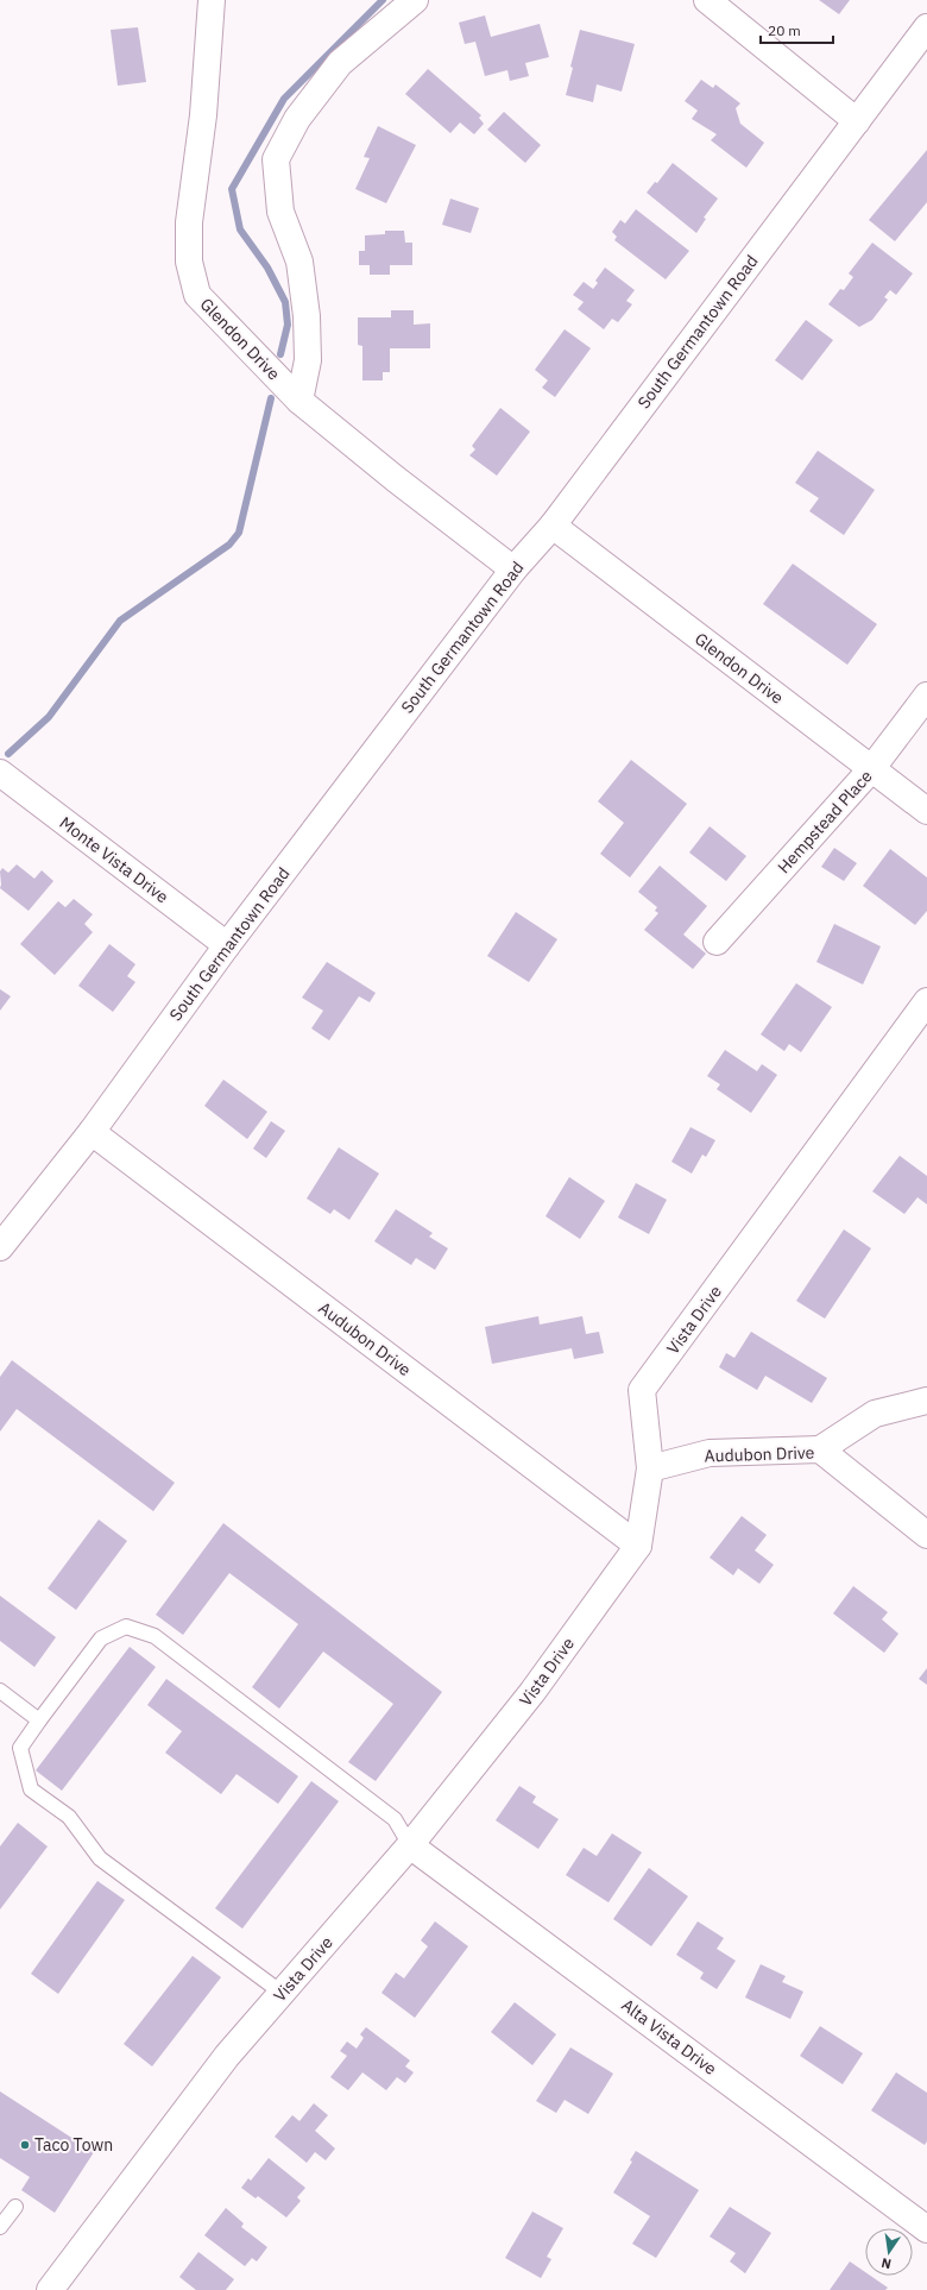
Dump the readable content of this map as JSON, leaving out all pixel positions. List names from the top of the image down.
{
  "streets": {
    "street": [
      "South Germantown Road",
      "Glendon Drive",
      "Hempstead Place",
      "Monte Vista Drive",
      "Vista Drive",
      "Audubon Drive",
      "Alta Vista Drive"
    ]
  },
  "crossings": [
    ["South Germantown Road", "Glendon Drive"],
    ["South Germantown Road", "Monte Vista Drive"],
    ["South Germantown Road", "Audubon Drive"],
    ["Glendon Drive", "Hempstead Place"],
    ["Vista Drive", "Audubon Drive"],
    ["Vista Drive", "Alta Vista Drive"]
  ],
  "places": ["Taco Town"],
  "scale_bar": "20 m",
  "north": "bottom"
}
